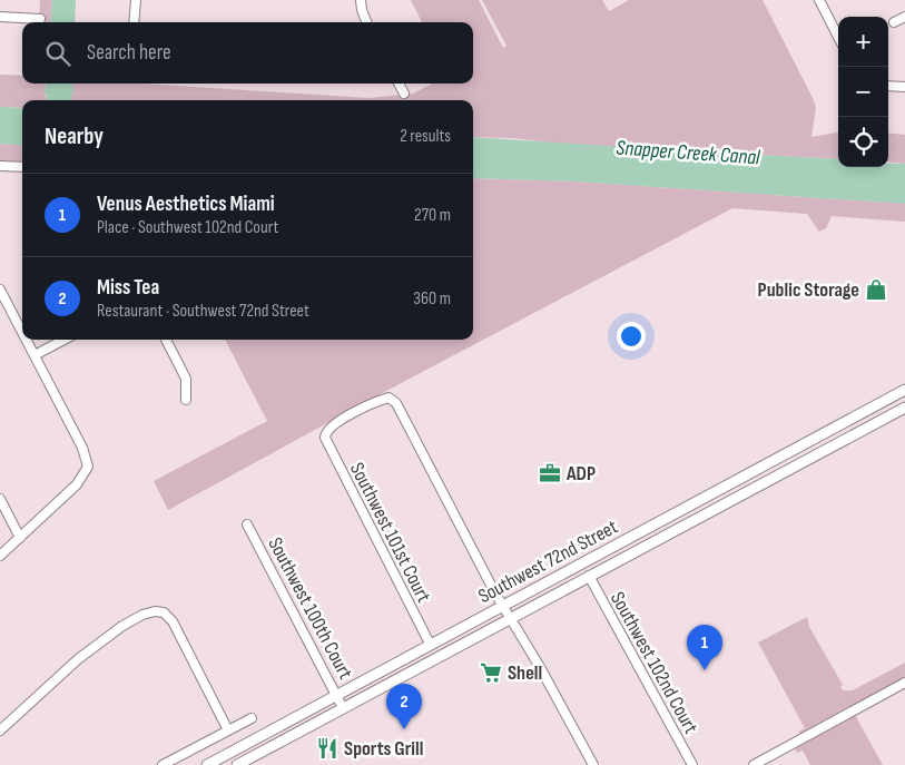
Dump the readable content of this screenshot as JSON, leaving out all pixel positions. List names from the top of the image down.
{
  "streets": {
    "main road": ["Southwest 72nd Street"],
    "street": ["Southwest 101st Court", "Southwest 100th Court", "Southwest 102nd Court"]
  },
  "crossings": [
    ["Southwest 101st Court", "Southwest 72nd Street"],
    ["Southwest 72nd Street", "Southwest 100th Court"],
    ["Southwest 72nd Street", "Southwest 102nd Court"]
  ],
  "water": ["Snapper Creek Canal"],
  "places": {
    "shop": ["Public Storage"],
    "office": ["ADP"],
    "supermarket": ["Shell"],
    "restaurant": ["Sports Grill"]
  },
  "page": {
    "map_buttons": ["+", "−"],
    "search": "Search here",
    "heading": ["Nearby", "2 results"],
    "list": [
      {
        "mark": "1",
        "name": "Venus Aesthetics Miami",
        "note": "Place · Southwest 102nd Court",
        "value": "270 m"
      },
      {
        "mark": "2",
        "name": "Miss Tea",
        "note": "Restaurant · Southwest 72nd Street",
        "value": "360 m"
      }
    ],
    "pins": ["1", "2"]
  }
}
